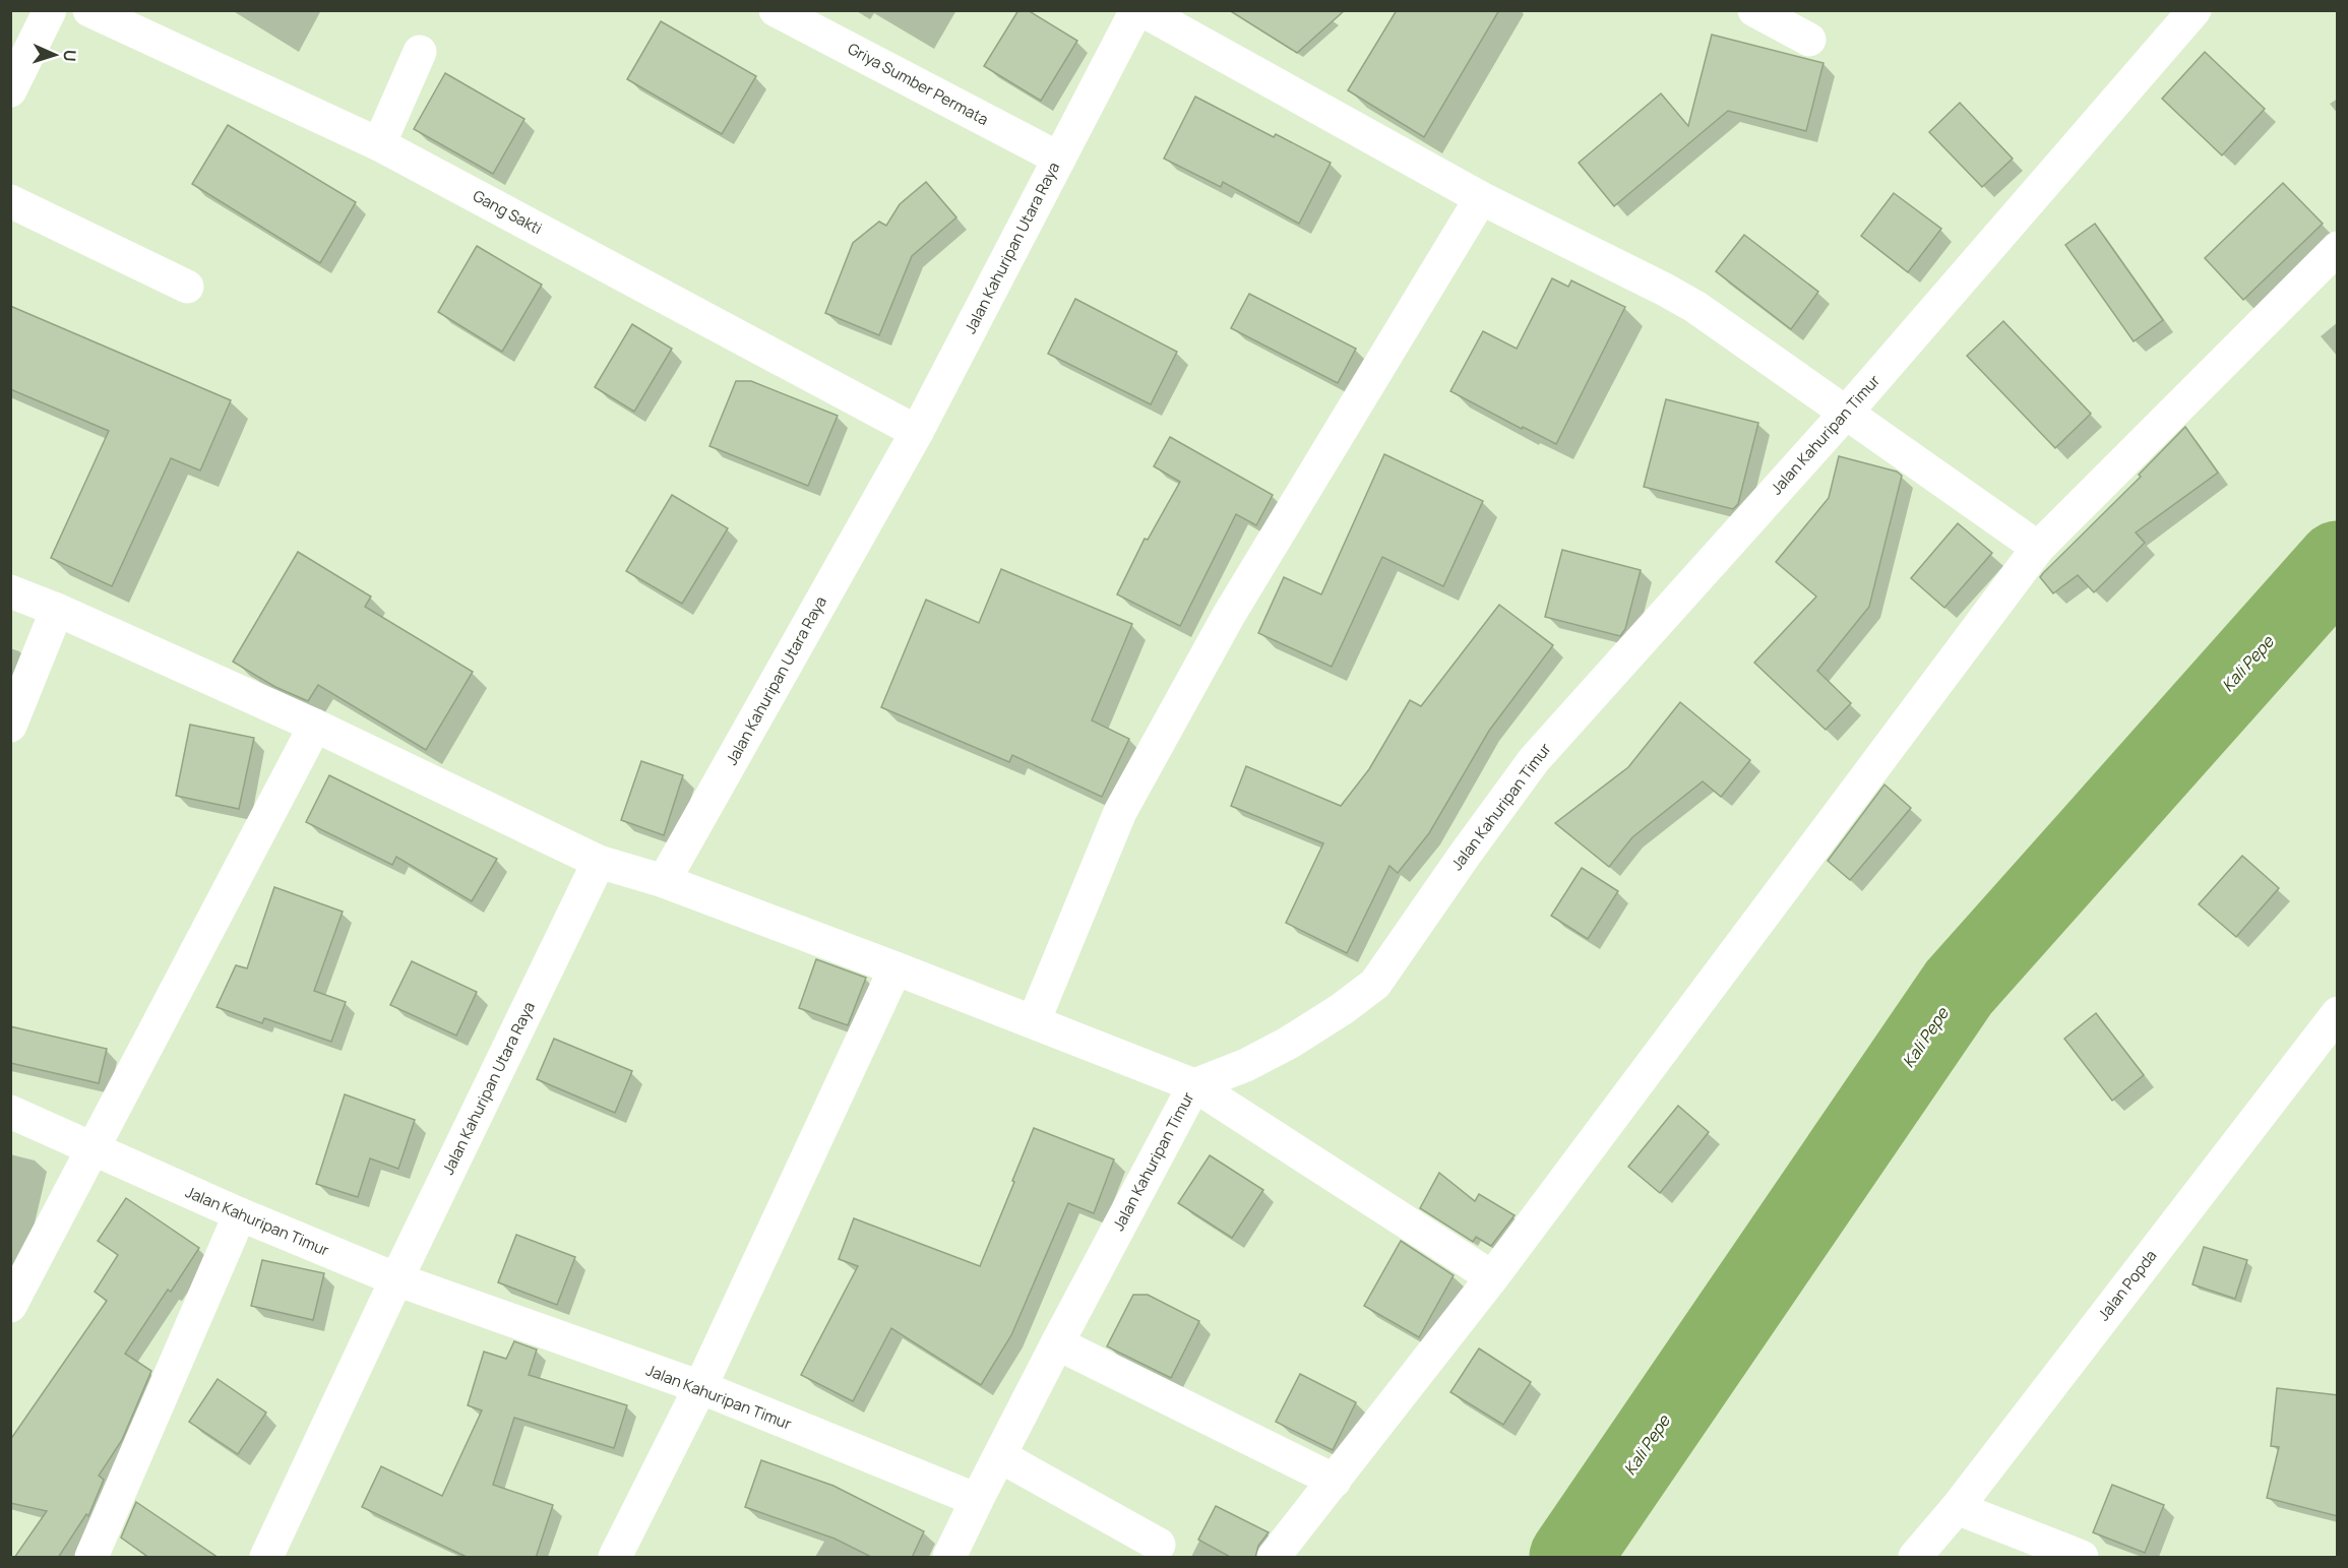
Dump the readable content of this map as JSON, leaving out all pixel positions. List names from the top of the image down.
{
  "streets": {
    "street": [
      "Griya Sumber Permata",
      "Gang Sakti",
      "Jalan Kahuripan Utara Raya",
      "Jalan Kahuripan Timur",
      "Jalan Popda"
    ]
  },
  "crossings": [
    ["Griya Sumber Permata", "Jalan Kahuripan Utara Raya"],
    ["Gang Sakti", "Jalan Kahuripan Utara Raya"],
    ["Jalan Kahuripan Utara Raya", "Jalan Kahuripan Timur"]
  ],
  "water": ["Kali Pepe"],
  "north": "right"
}
